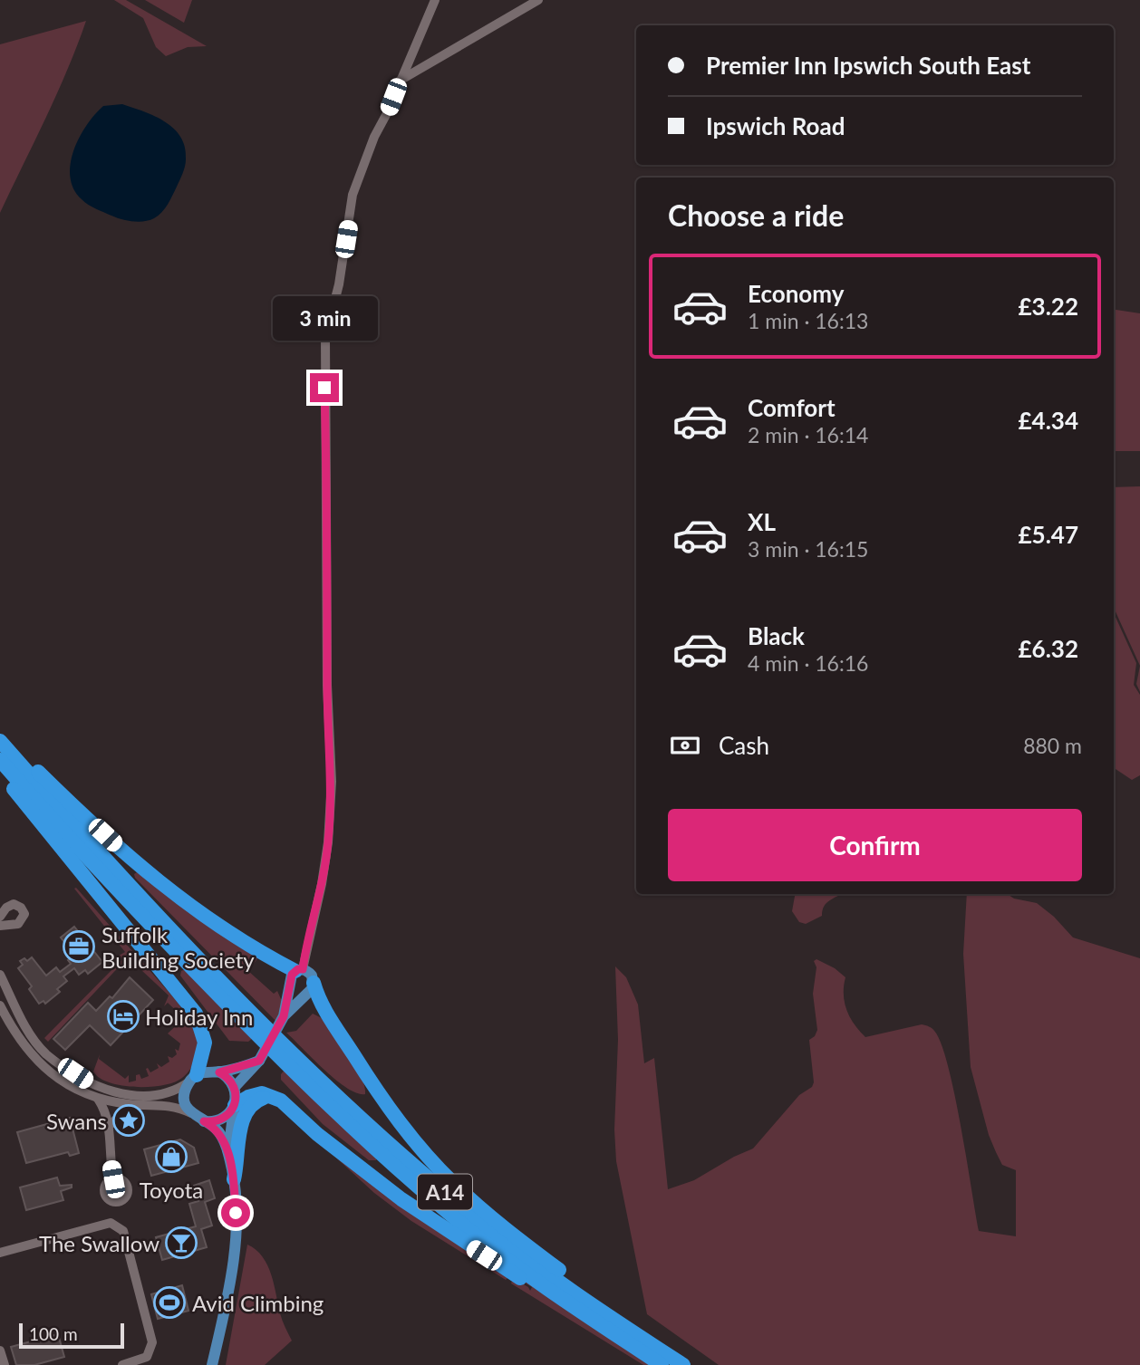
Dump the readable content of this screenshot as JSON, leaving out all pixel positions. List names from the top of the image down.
{
  "streets": {
    "highway": ["A14"]
  },
  "places": {
    "office": ["Suffolk Building Society"],
    "hotel": ["Holiday Inn"],
    "place": ["Swans"],
    "shop": ["Toyota"],
    "bar": ["The Swallow"],
    "sports": ["Avid Climbing"]
  },
  "scale_bar": "100 m",
  "page": {
    "banner": ["Premier Inn Ipswich South East", "Ipswich Road"],
    "heading": "Choose a ride",
    "list": [
      {
        "name": "Economy",
        "note": "1 min · 16:13",
        "value": "£3.22"
      },
      {
        "name": "Comfort",
        "note": "2 min · 16:14",
        "value": "£4.34"
      },
      {
        "name": "XL",
        "note": "3 min · 16:15",
        "value": "£5.47"
      },
      {
        "name": "Black",
        "note": "4 min · 16:16",
        "value": "£6.32"
      }
    ],
    "bubble": "3 min",
    "pay": ["Cash", "880 m"],
    "buttons": "Confirm",
    "scale": "100 m"
  }
}
